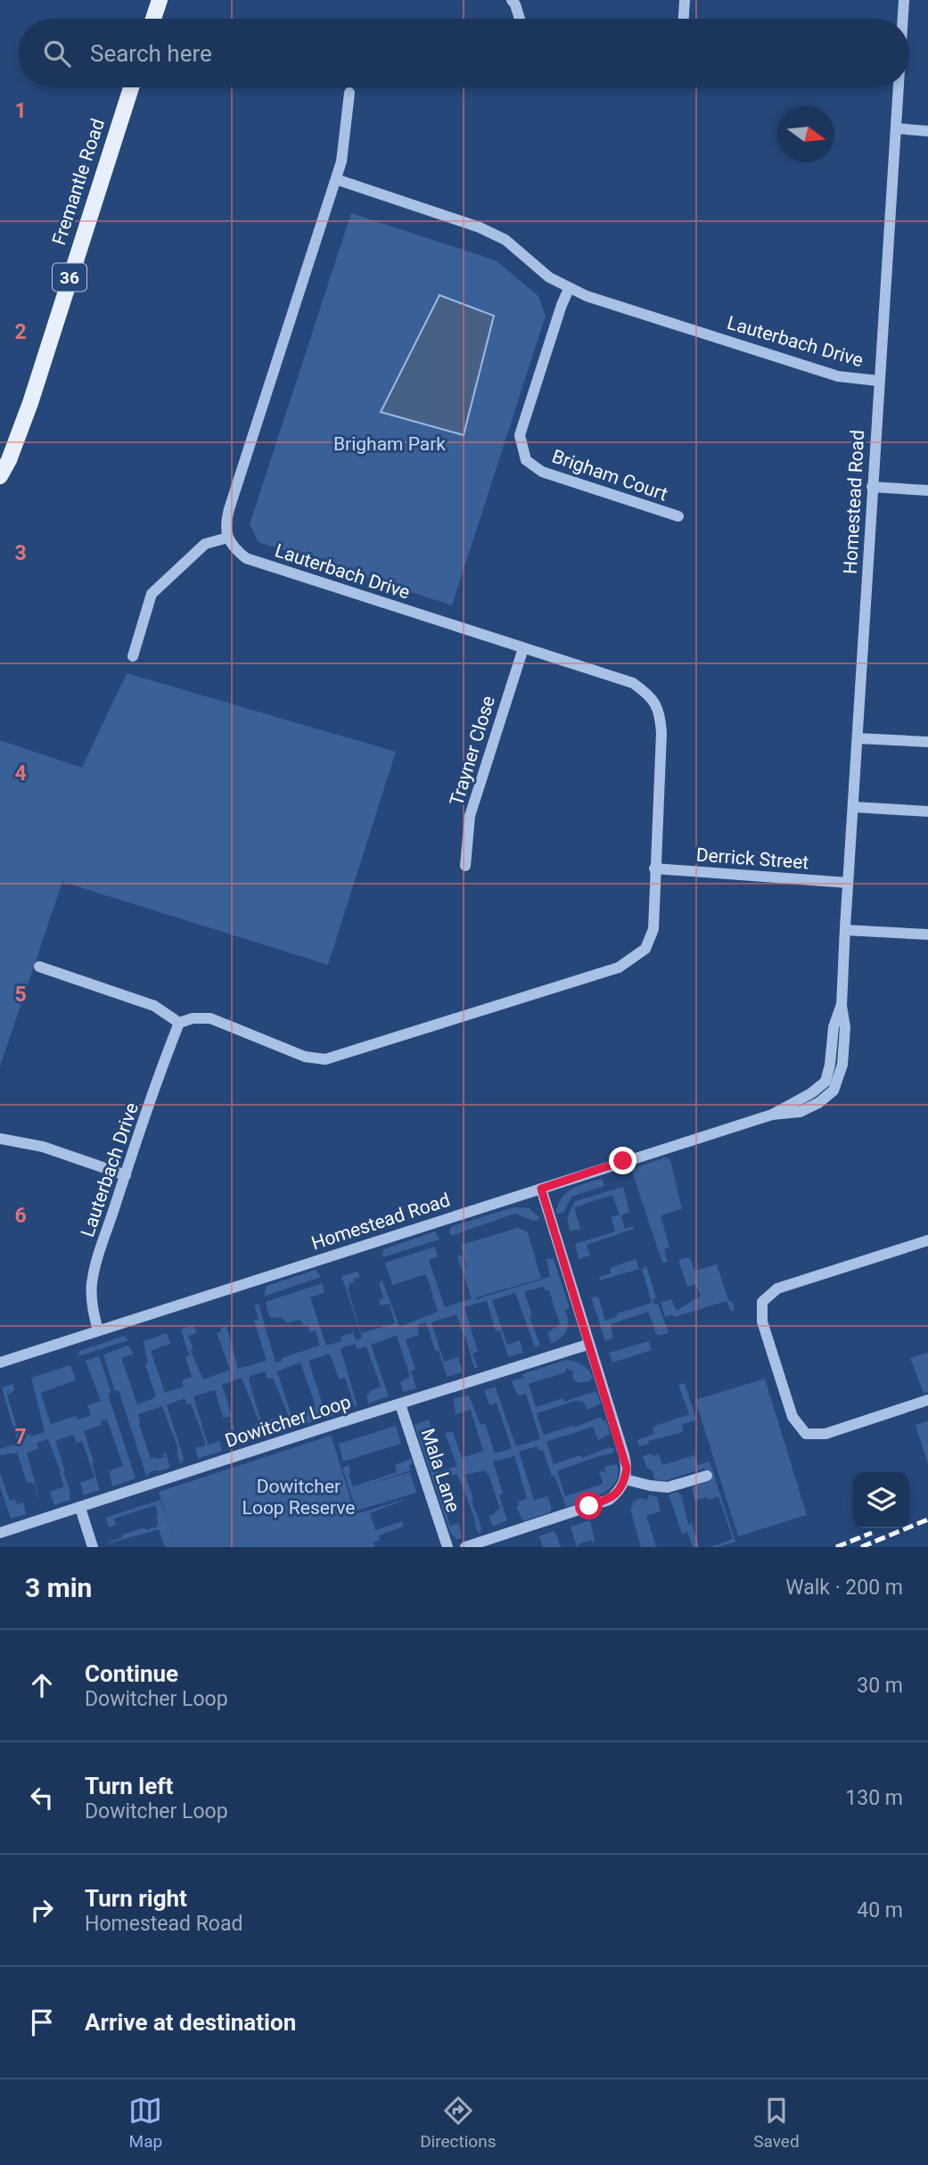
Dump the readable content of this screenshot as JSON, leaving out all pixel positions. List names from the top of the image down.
{
  "streets": {
    "main road": ["Fremantle Road", "36"],
    "street": [
      "Lauterbach Drive",
      "Brigham Court",
      "Homestead Road",
      "Trayner Close",
      "Derrick Street",
      "Dowitcher Loop",
      "Mala Lane"
    ]
  },
  "crossings": [
    ["Lauterbach Drive", "Brigham Court"],
    ["Lauterbach Drive", "Homestead Road"],
    ["Lauterbach Drive", "Trayner Close"],
    ["Lauterbach Drive", "Derrick Street"],
    ["Homestead Road", "Derrick Street"],
    ["Dowitcher Loop", "Mala Lane"]
  ],
  "parks": ["Brigham Park", "Dowitcher Loop Reserve"],
  "north": "right",
  "page": {
    "search": "Search here",
    "heading": ["3 min", "Walk · 200 m"],
    "list": [
      ["Continue", "Dowitcher Loop", "30 m"],
      ["Turn left", "Dowitcher Loop", "130 m"],
      ["Turn right", "Homestead Road", "40 m"],
      "Arrive at destination"
    ],
    "nav": ["Map", "Directions", "Saved"]
  },
  "grid": {
    "rows": [
      "1",
      "2",
      "3",
      "4",
      "5",
      "6",
      "7"
    ]
  }
}
